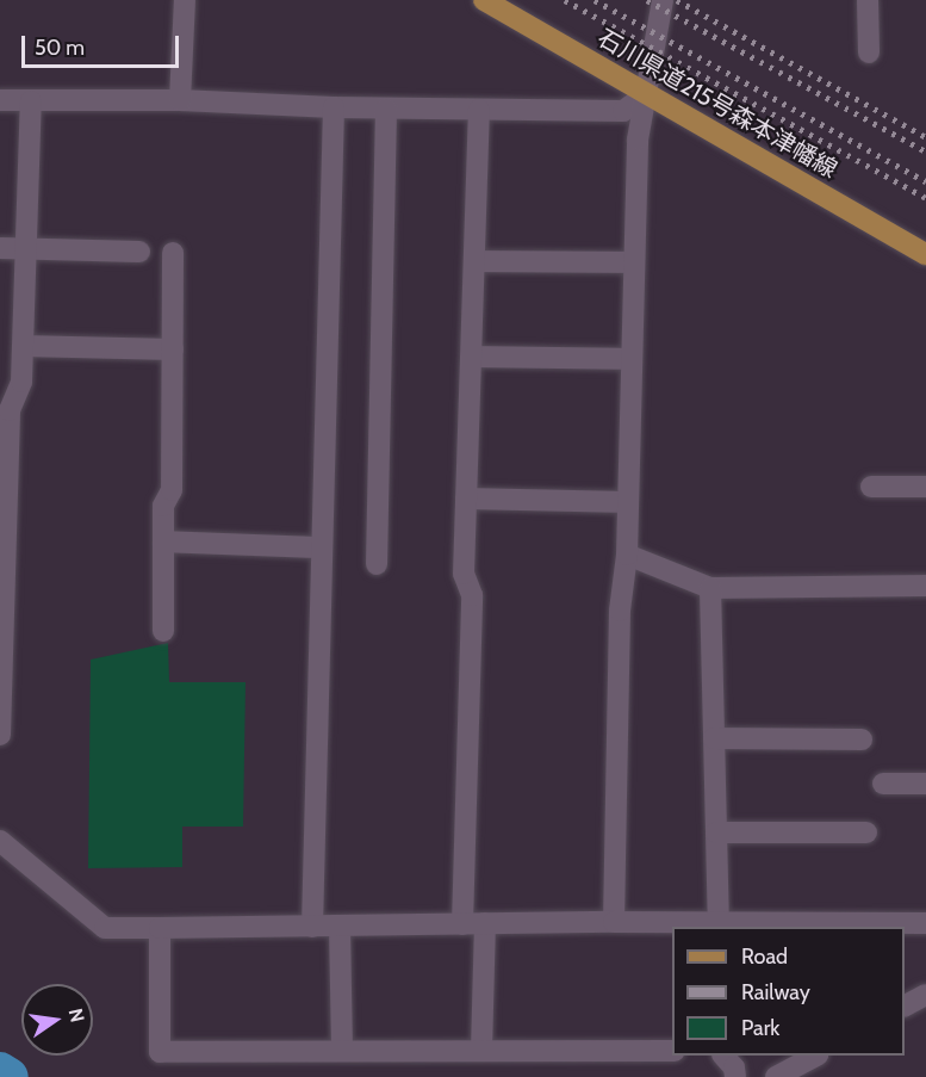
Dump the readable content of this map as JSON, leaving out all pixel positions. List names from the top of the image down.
{
  "streets": {
    "main road": ["石川県道215号森本津幡線"]
  },
  "legend": ["Road", "Railway", "Park"],
  "scale_bar": "50 m",
  "north": "right"
}
